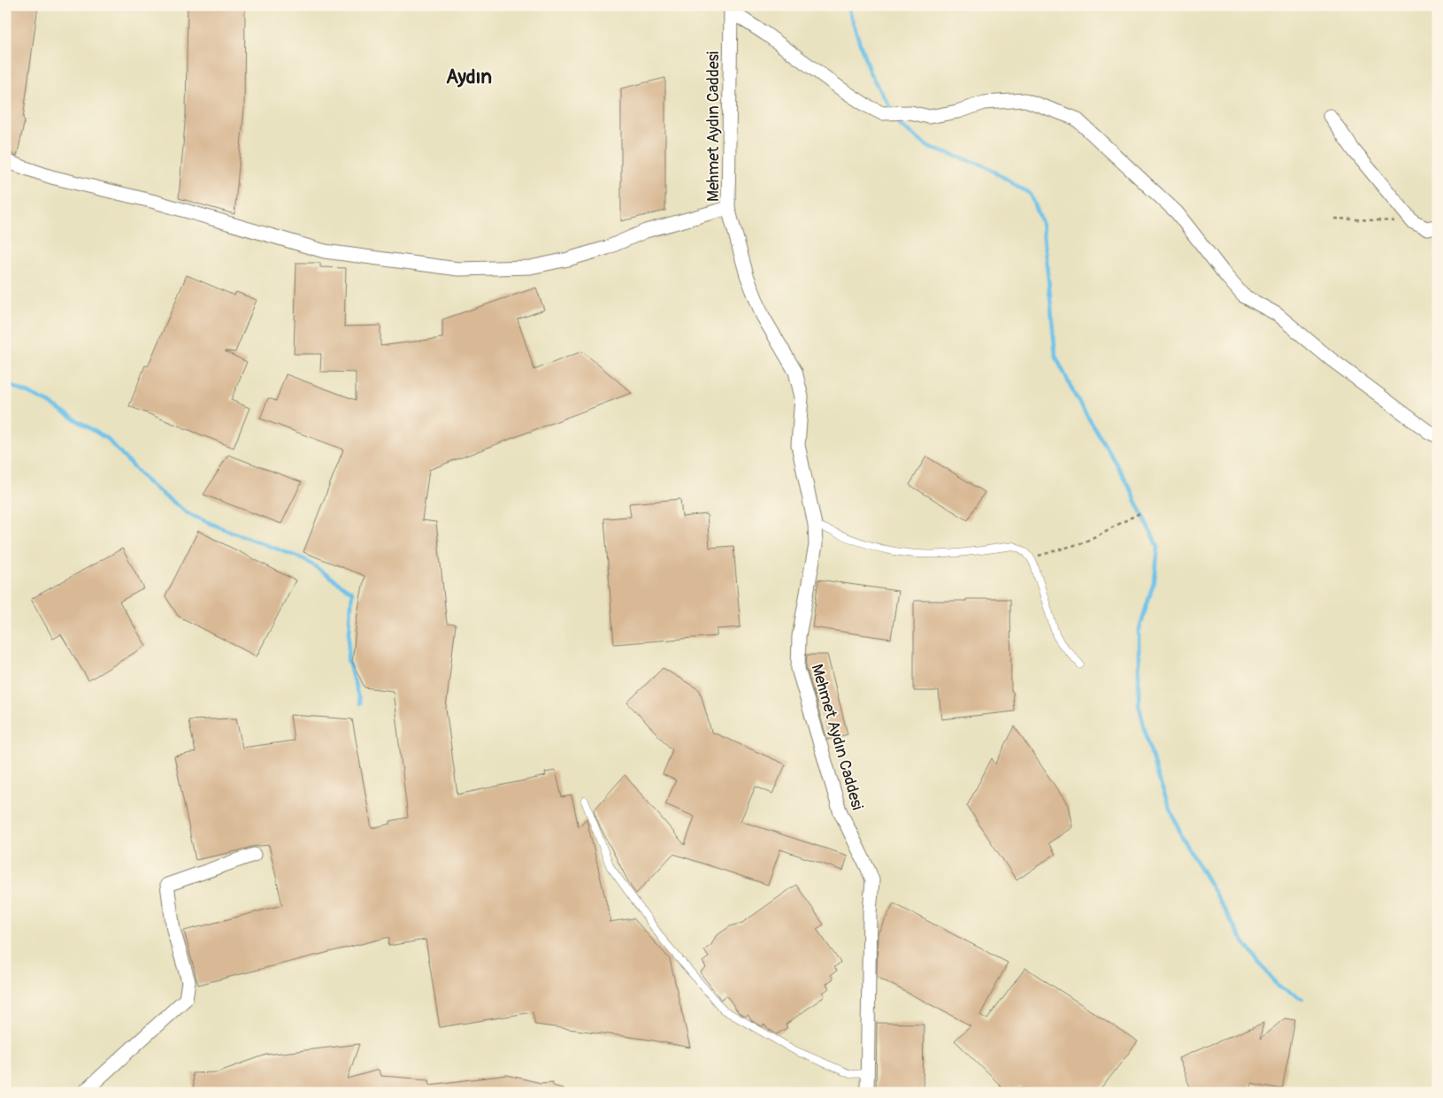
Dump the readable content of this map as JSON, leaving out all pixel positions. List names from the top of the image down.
{
  "streets": {
    "street": ["Mehmet Aydın Caddesi"]
  },
  "districts": ["Aydın"]
}
